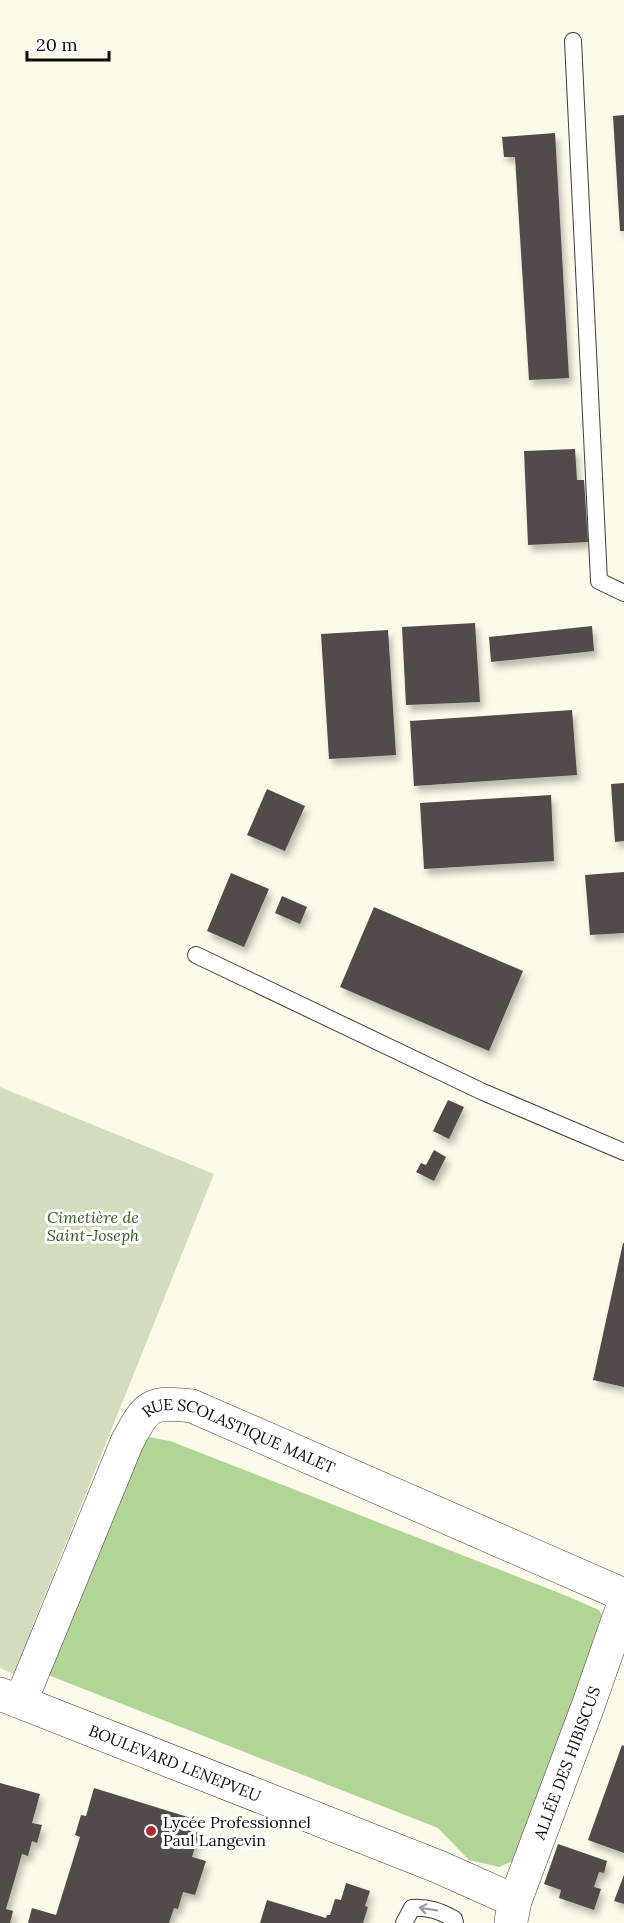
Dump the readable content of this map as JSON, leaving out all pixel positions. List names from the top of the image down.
{
  "streets": {
    "street": ["RUE SCOLASTIQUE MALET", "BOULEVARD LENEPVEU", "ALLÉE DES HIBISCUS"]
  },
  "crossings": [
    ["RUE SCOLASTIQUE MALET", "BOULEVARD LENEPVEU"],
    ["BOULEVARD LENEPVEU", "ALLÉE DES HIBISCUS"]
  ],
  "parks": ["Cimetière de Saint-Joseph"],
  "places": ["Lycée Professionnel Paul Langevin"],
  "scale_bar": "20 m"
}
